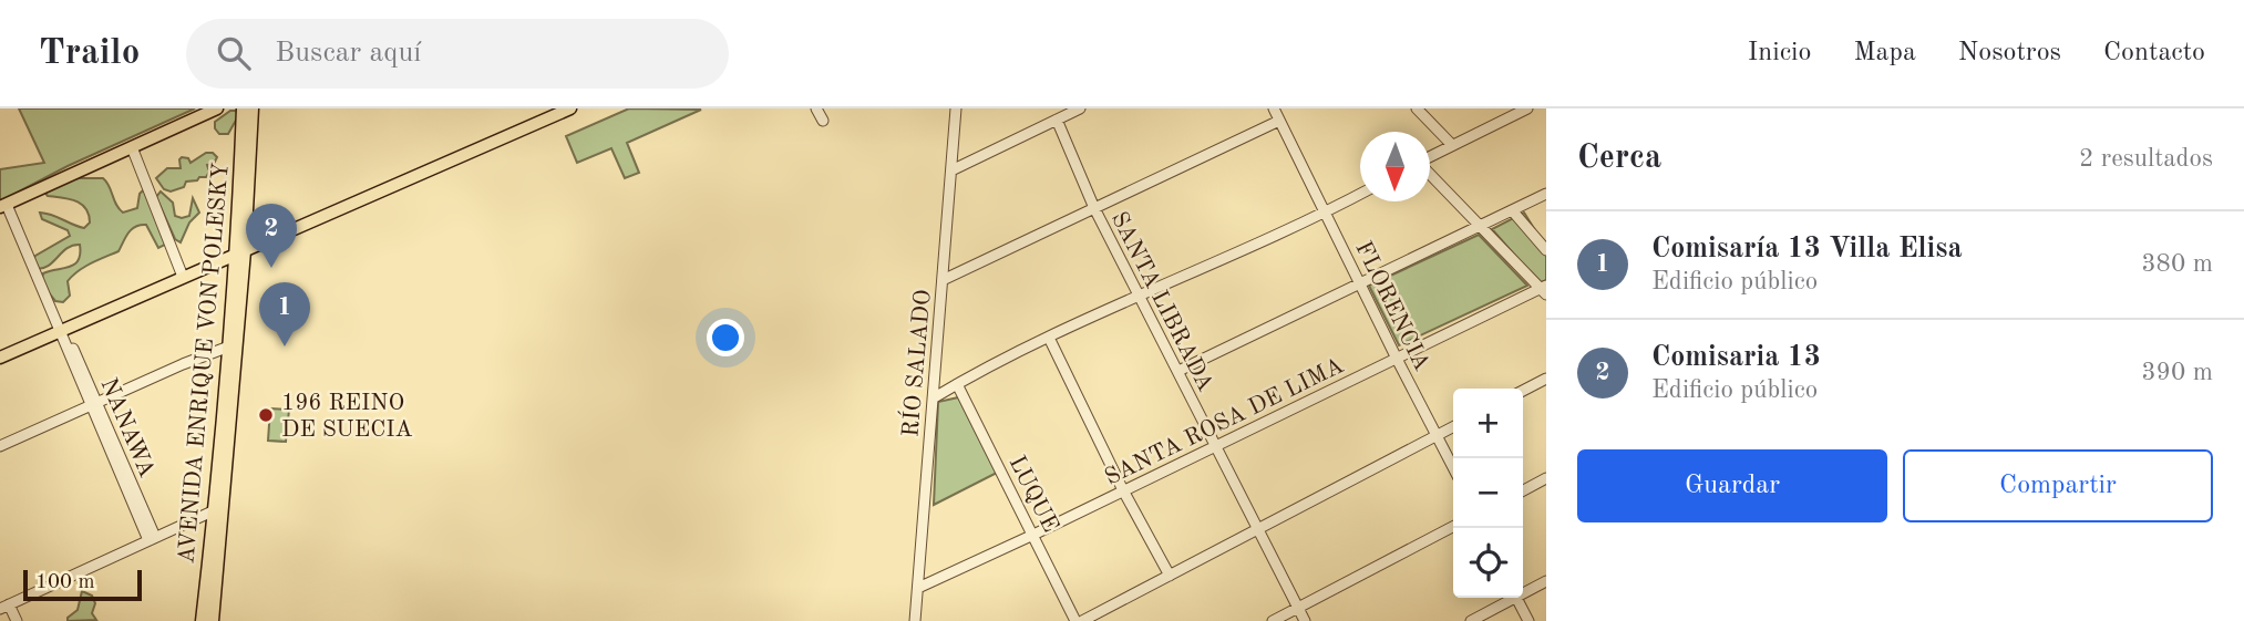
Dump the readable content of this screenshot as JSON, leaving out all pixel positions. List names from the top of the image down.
{
  "streets": {
    "main road": ["AVENIDA ENRIQUE VON POLESKY"],
    "street": [
      "SANTA LIBRADA",
      "FLORENCIA",
      "RÍO SALADO",
      "SANTA ROSA DE LIMA",
      "NANAWA",
      "LUQUE"
    ]
  },
  "crossings": [
    ["SANTA LIBRADA", "SANTA ROSA DE LIMA"],
    ["FLORENCIA", "SANTA ROSA DE LIMA"],
    ["RÍO SALADO", "SANTA ROSA DE LIMA"],
    ["SANTA ROSA DE LIMA", "LUQUE"]
  ],
  "places": ["196 REINO DE SUECIA"],
  "scale_bar": "100 m",
  "north": "bottom",
  "page": {
    "header": "Trailo",
    "search": "Buscar aquí",
    "nav": [
      "Inicio",
      "Mapa",
      "Nosotros",
      "Contacto"
    ],
    "heading": ["Cerca", "2 resultados"],
    "pins": ["2", "1"],
    "list": [
      {
        "mark": "1",
        "name": "Comisaría 13 Villa Elisa",
        "note": "Edificio público",
        "value": "380 m"
      },
      {
        "mark": "2",
        "name": "Comisaria 13",
        "note": "Edificio público",
        "value": "390 m"
      }
    ],
    "map_buttons": ["+", "−"],
    "buttons": ["Guardar", "Compartir"],
    "scale": "100 m"
  }
}
